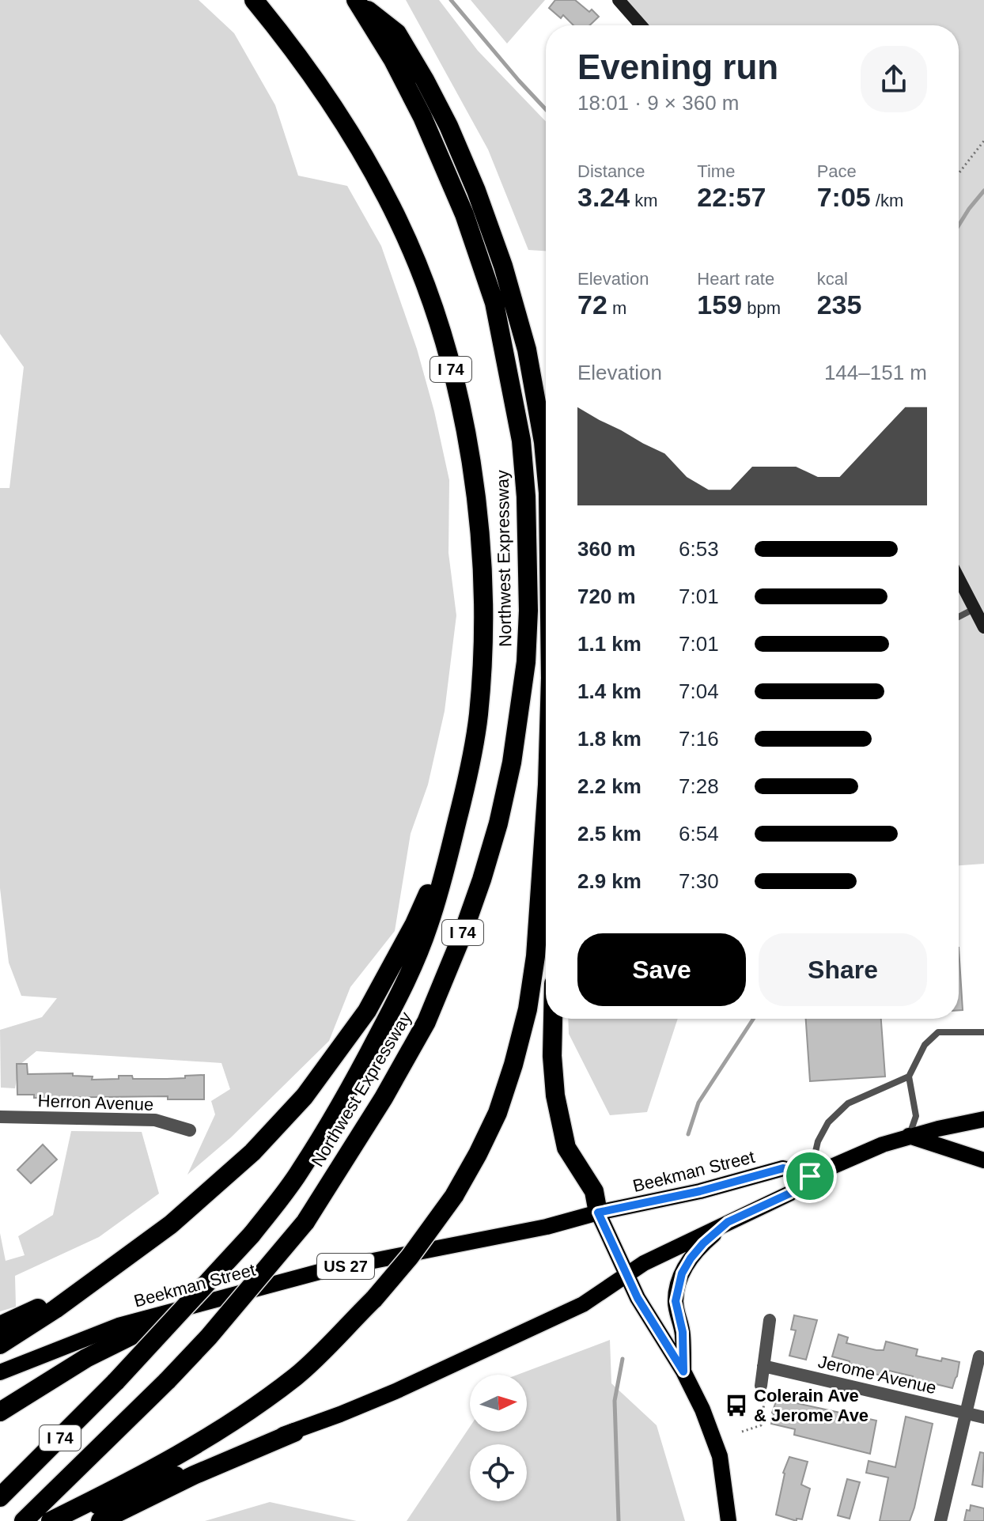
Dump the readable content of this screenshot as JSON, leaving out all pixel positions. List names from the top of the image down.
{
  "streets": {
    "highway": ["I 74", "Northwest Expressway", "US 27"],
    "main road": ["Beekman Street"],
    "street": ["Herron Avenue", "Jerome Avenue"]
  },
  "crossings": [
    ["Beekman Street", "US 27"]
  ],
  "places": {
    "bus stop": ["Colerain Ave & Jerome Ave"]
  },
  "north": "right",
  "page": {
    "heading": ["Evening run", "18:01 · 9 × 360 m"],
    "stats": [
      ["Distance", "3.24 km"],
      ["Time", "22:57"],
      ["Pace", "7:05 /km"],
      ["Elevation", "72 m"],
      ["Heart rate", "159 bpm"],
      ["kcal", "235"]
    ],
    "chart": ["Elevation", "144–151 m"],
    "list": [
      {
        "name": "360 m",
        "note": "6:53"
      },
      {
        "name": "720 m",
        "note": "7:01"
      },
      {
        "name": "1.1 km",
        "note": "7:01"
      },
      {
        "name": "1.4 km",
        "note": "7:04"
      },
      {
        "name": "1.8 km",
        "note": "7:16"
      },
      {
        "name": "2.2 km",
        "note": "7:28"
      },
      {
        "name": "2.5 km",
        "note": "6:54"
      },
      {
        "name": "2.9 km",
        "note": "7:30"
      }
    ],
    "buttons": ["Save", "Share"]
  }
}
